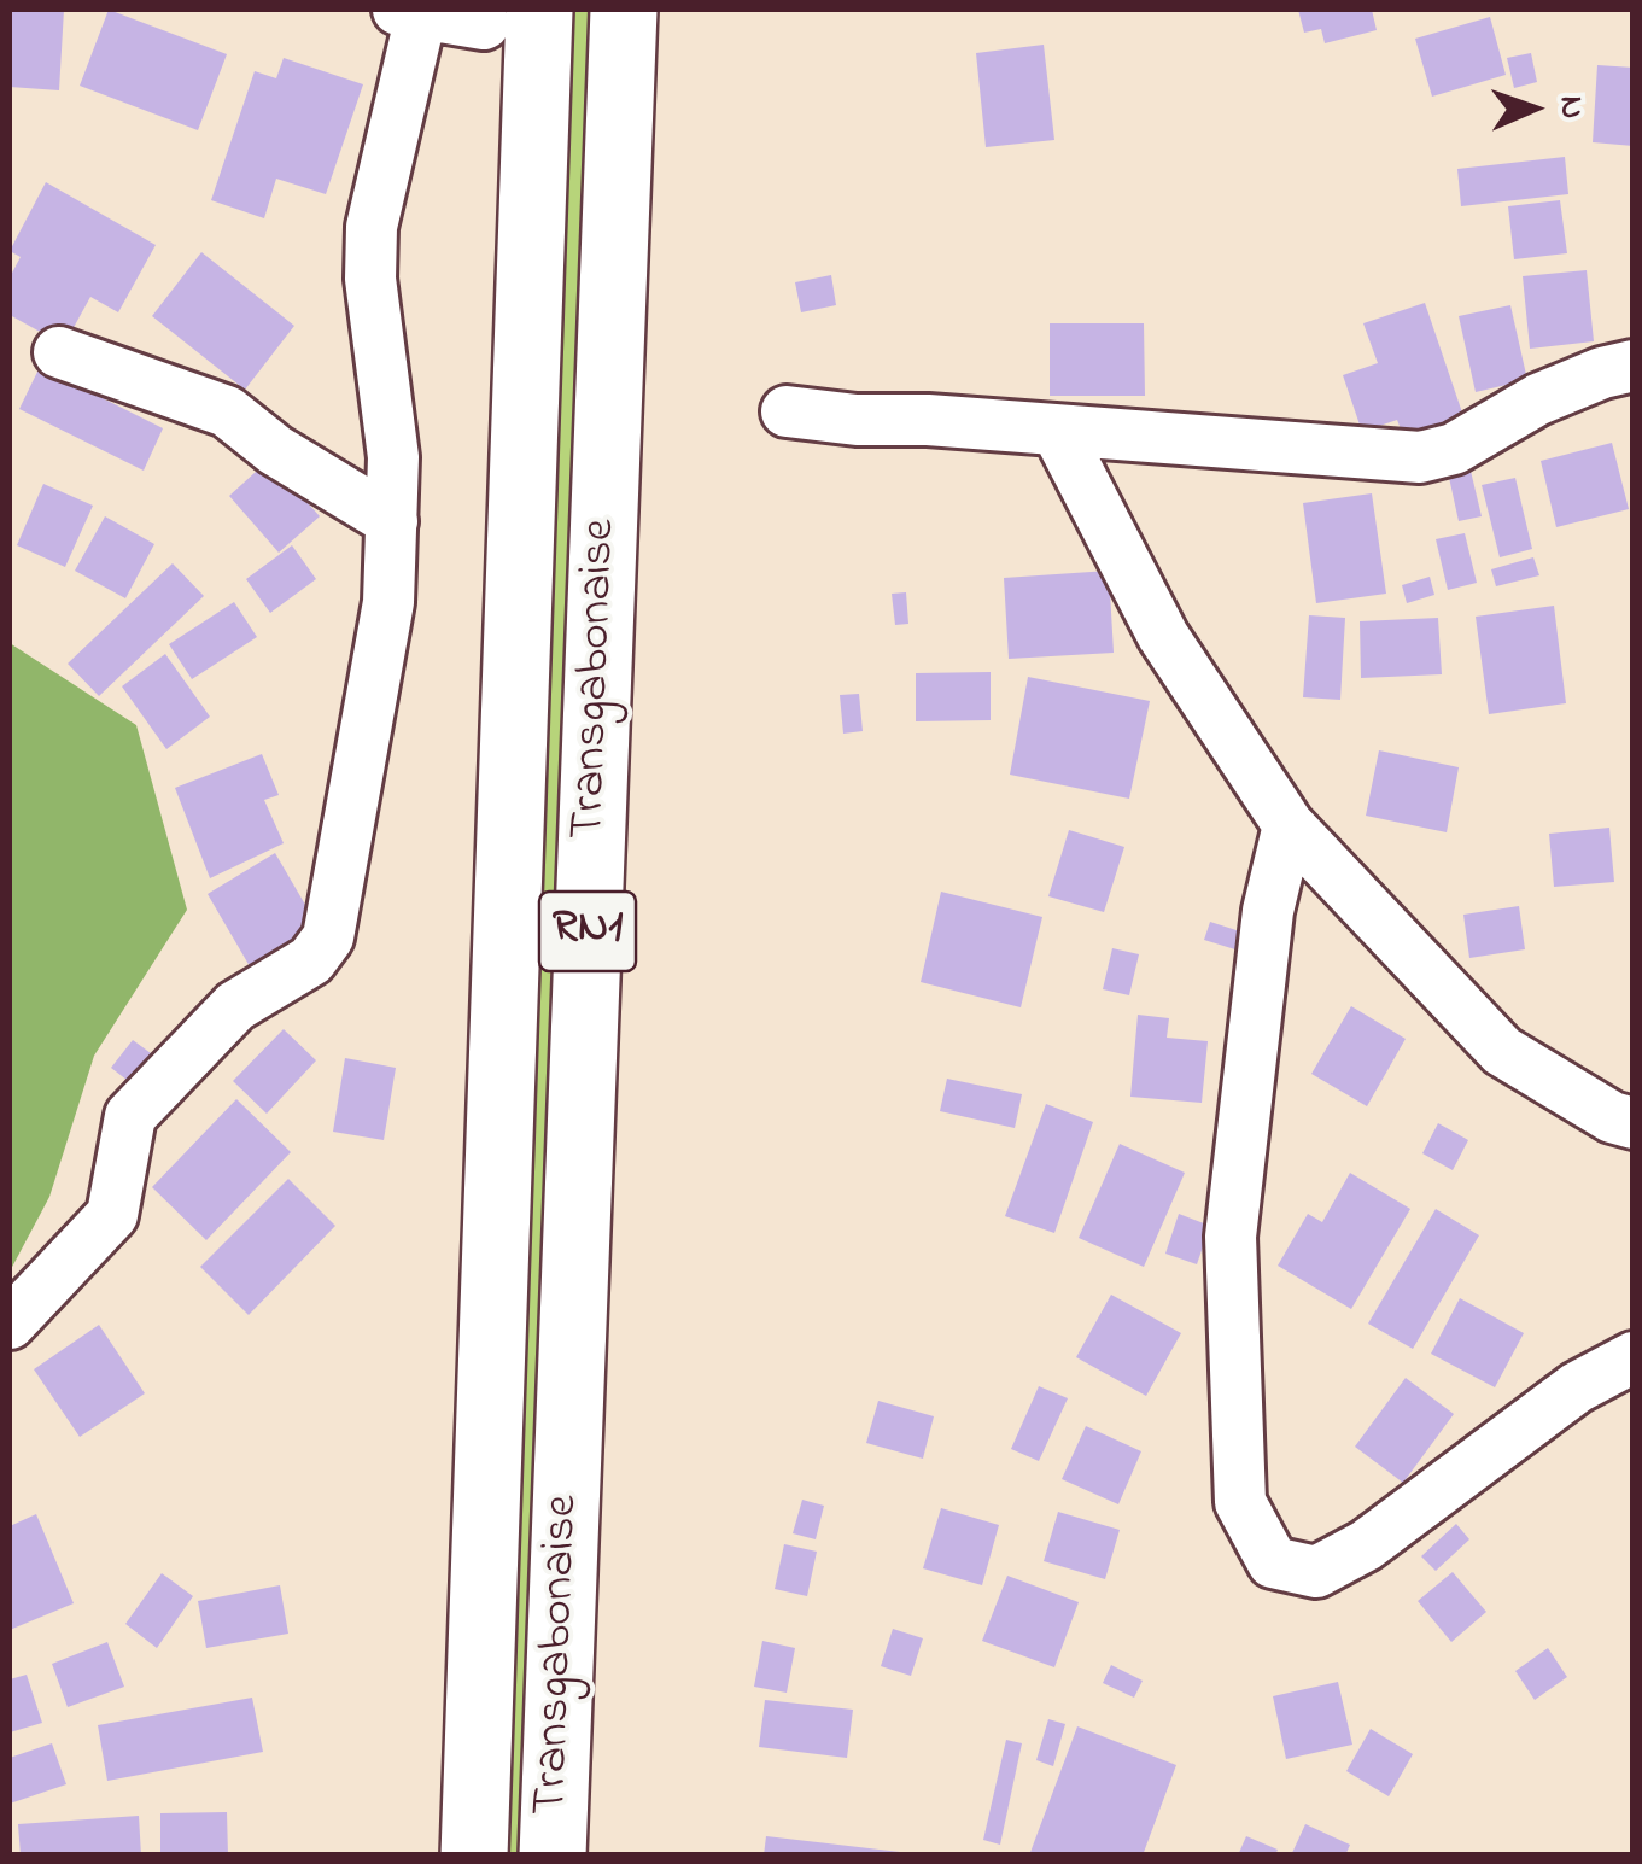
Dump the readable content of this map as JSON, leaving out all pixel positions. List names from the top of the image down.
{
  "streets": {
    "highway": ["Transgabonaise", "RN1"]
  },
  "north": "right"
}
